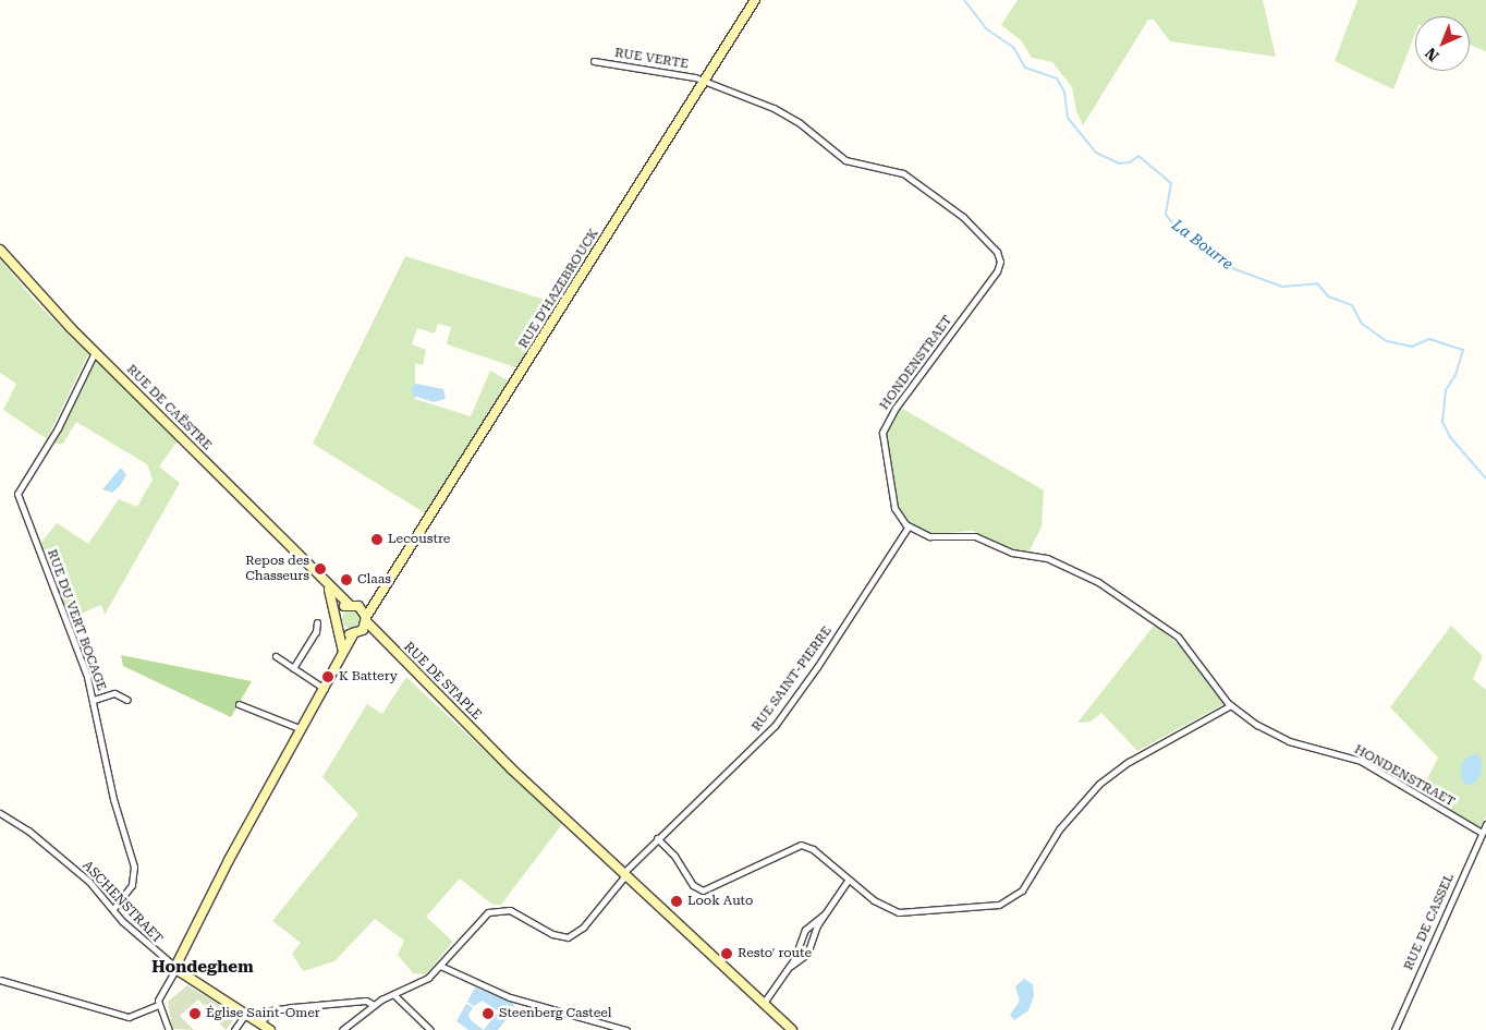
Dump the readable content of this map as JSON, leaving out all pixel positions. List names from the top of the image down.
{
  "streets": {
    "street": [
      "RUE VERTE",
      "RUE D'HAZEBROUCK",
      "HONDENSTRAET",
      "RUE DE CAËSTRE",
      "RUE DU VERT BOCAGE",
      "RUE SAINT-PIERRE",
      "RUE DE STAPLE",
      "ASCHENSTRAET",
      "RUE DE CASSEL"
    ]
  },
  "crossings": [
    ["RUE VERTE", "RUE D'HAZEBROUCK"],
    ["RUE VERTE", "HONDENSTRAET"],
    ["RUE D'HAZEBROUCK", "HONDENSTRAET"],
    ["RUE D'HAZEBROUCK", "RUE DE CAËSTRE"],
    ["RUE D'HAZEBROUCK", "RUE DE STAPLE"],
    ["RUE D'HAZEBROUCK", "ASCHENSTRAET"],
    ["HONDENSTRAET", "RUE SAINT-PIERRE"],
    ["HONDENSTRAET", "RUE DE CASSEL"],
    ["RUE DE CAËSTRE", "RUE DU VERT BOCAGE"],
    ["RUE DE CAËSTRE", "RUE DE STAPLE"],
    ["RUE DU VERT BOCAGE", "ASCHENSTRAET"],
    ["RUE SAINT-PIERRE", "RUE DE STAPLE"]
  ],
  "districts": ["Hondeghem"],
  "water": ["La Bourre"],
  "places": [
    "Lecoustre",
    "Repos des Chasseurs",
    "Claas",
    "K Battery",
    "Look Auto",
    "Resto' route",
    "Église Saint-Omer",
    "Steenberg Casteel"
  ],
  "north": "bottom left"
}
